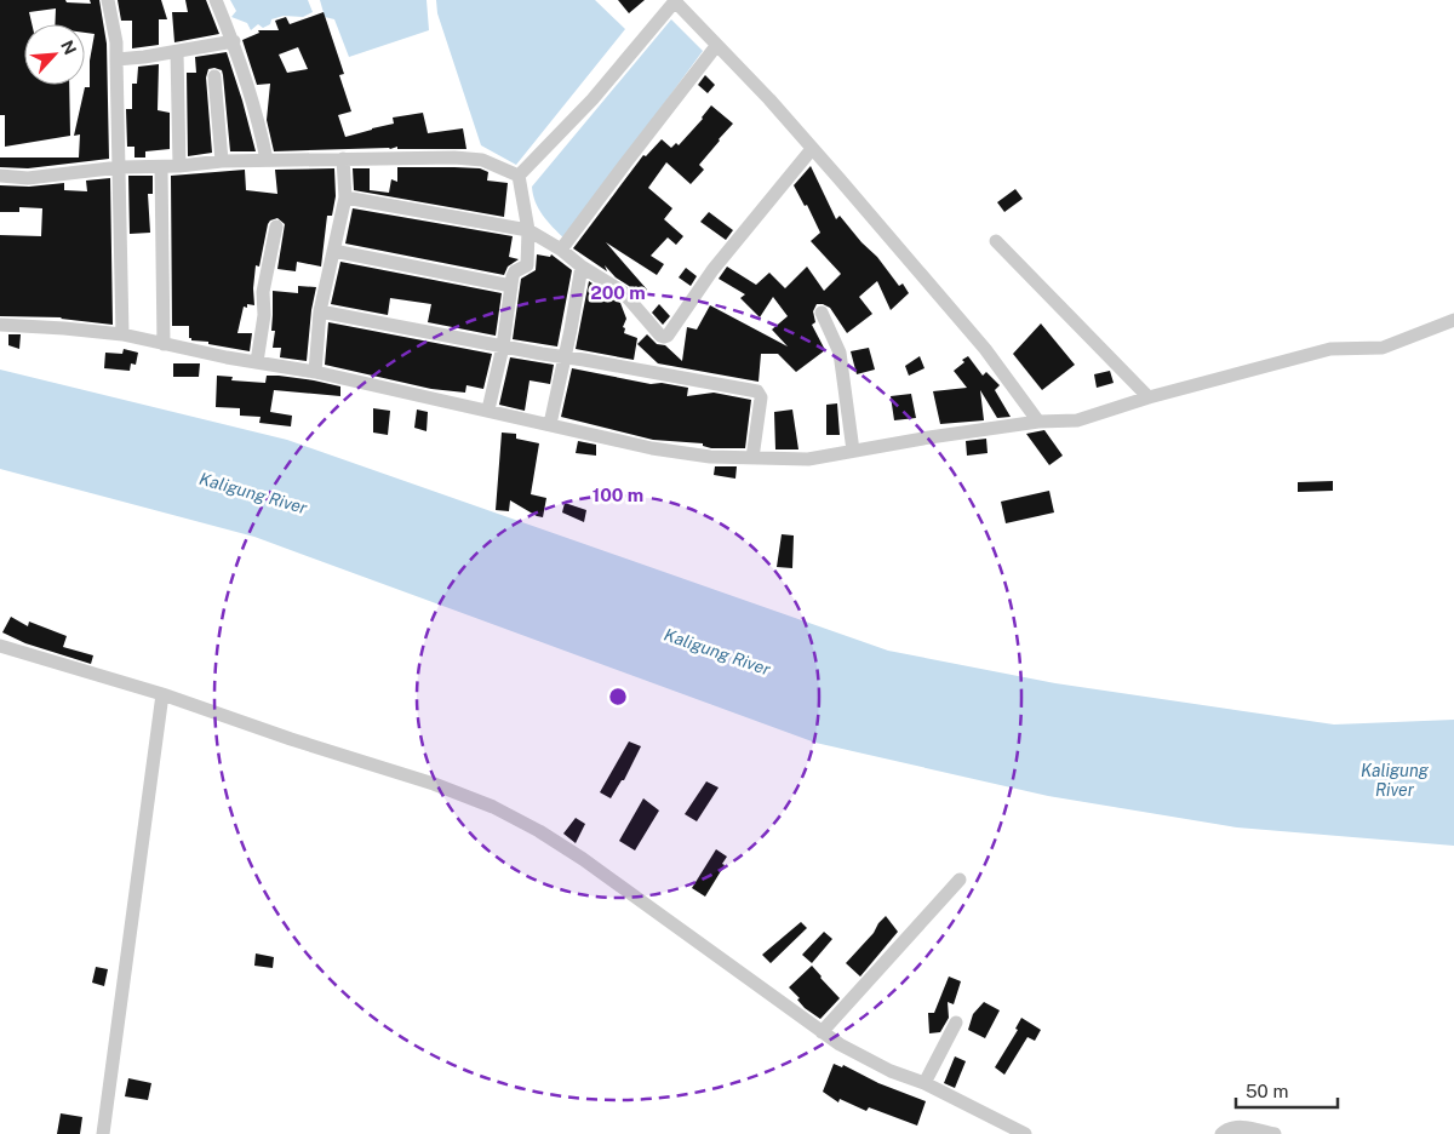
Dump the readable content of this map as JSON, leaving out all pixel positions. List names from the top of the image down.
{
  "water": ["Kaligung River"],
  "scale_bar": "50 m",
  "north": "top right",
  "rings": ["200 m", "100 m"]
}
